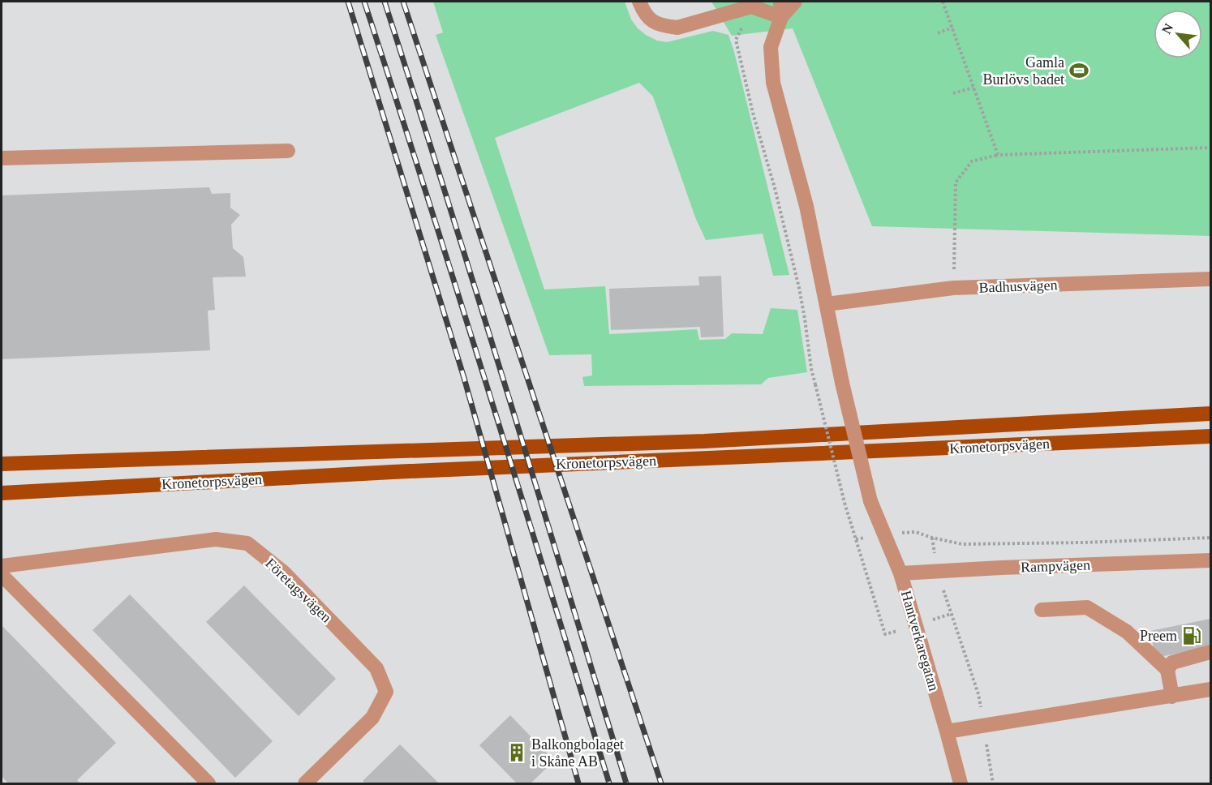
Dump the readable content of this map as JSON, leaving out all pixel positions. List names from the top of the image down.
{
  "streets": {
    "main road": ["Kronetorpsvägen"],
    "street": [
      "Badhusvägen",
      "Rampvägen",
      "Företagsvägen",
      "Hantverkaregatan"
    ]
  },
  "crossings": [
    ["Badhusvägen", "Hantverkaregatan"],
    ["Rampvägen", "Hantverkaregatan"]
  ],
  "places": {
    "sports": ["Gamla Burlövs badet"],
    "fuel station": ["Preem"],
    "building": ["Balkongbolaget i Skåne AB"]
  },
  "north": "top left"
}
